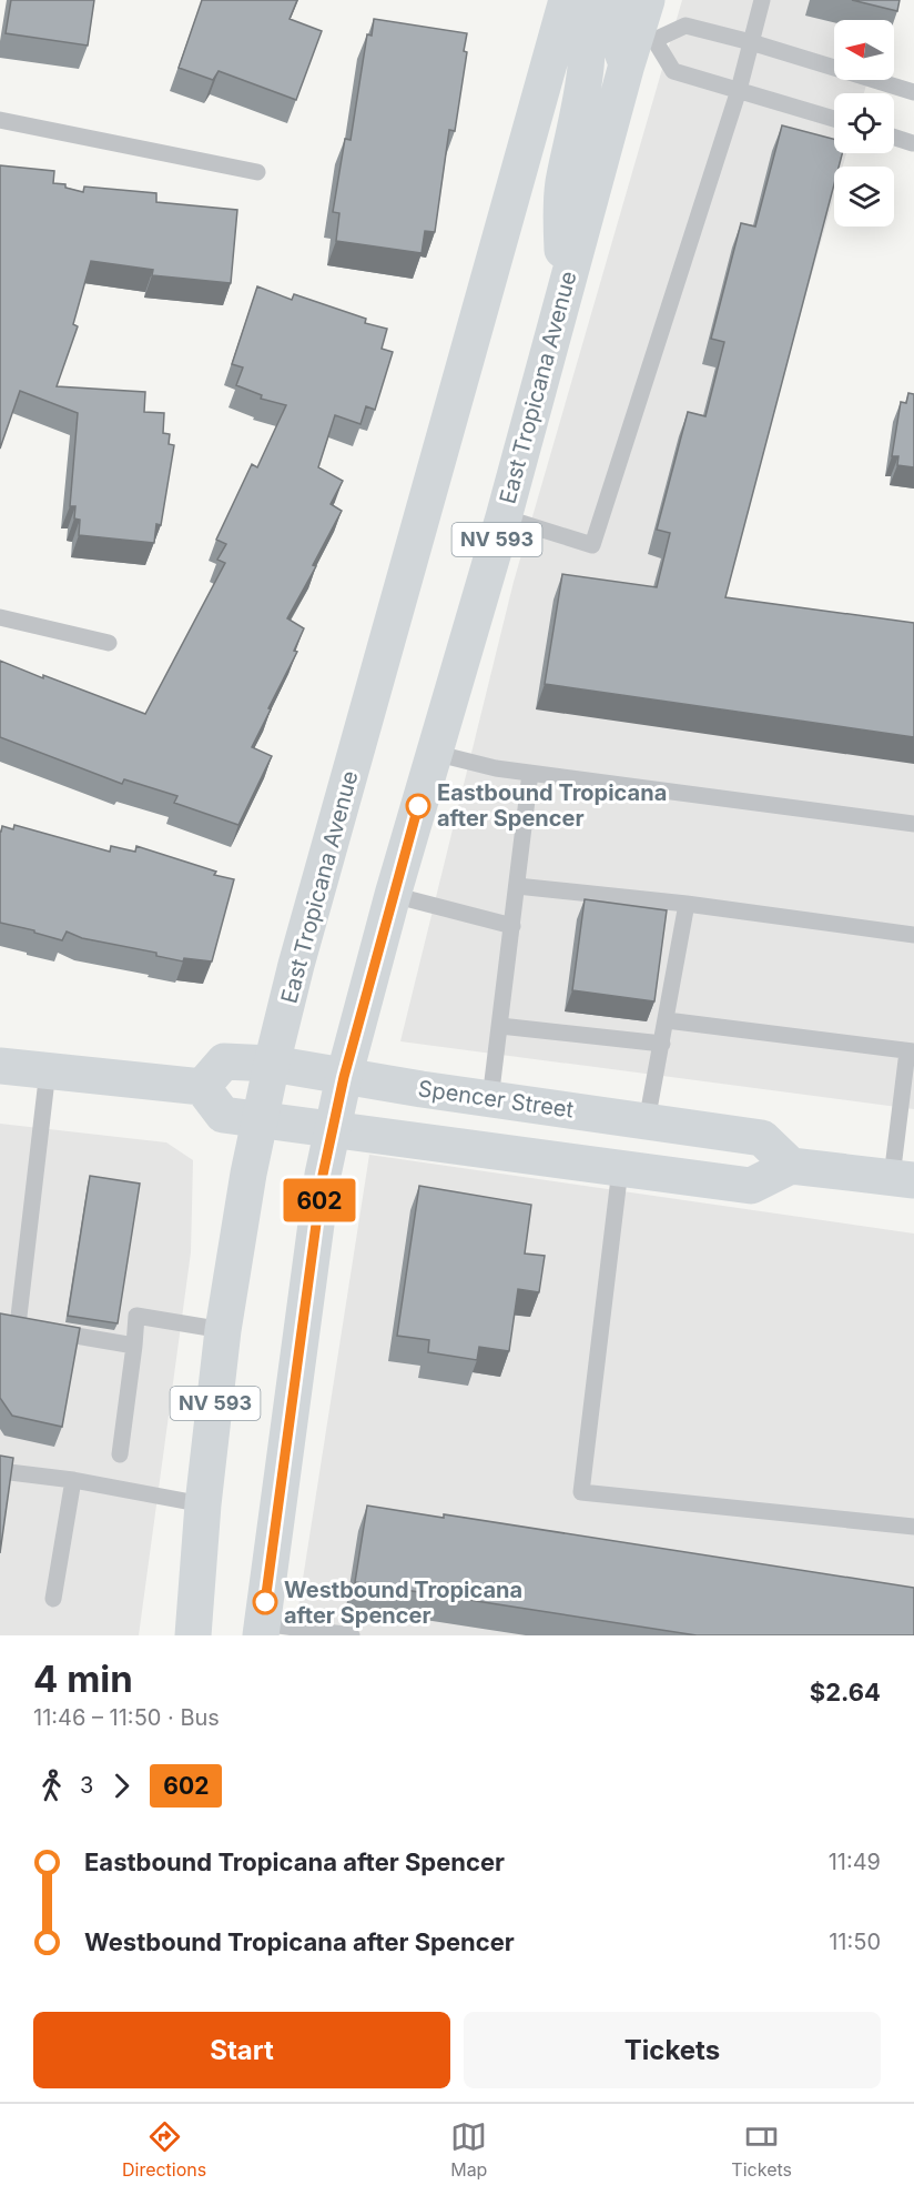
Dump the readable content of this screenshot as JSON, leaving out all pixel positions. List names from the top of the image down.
{
  "streets": {
    "main road": ["East Tropicana Avenue", "NV 593", "Spencer Street"]
  },
  "crossings": [
    ["East Tropicana Avenue", "Spencer Street"]
  ],
  "places": ["Eastbound Tropicana after Spencer", "Westbound Tropicana after Spencer"],
  "lines": ["bus line 602"],
  "north": "left",
  "page": {
    "on_map": "602",
    "heading": ["4 min", "11:46 – 11:50 · Bus", "$2.64"],
    "legs": ["3", "602"],
    "list": [
      {
        "name": "Eastbound Tropicana after Spencer",
        "value": "11:49"
      },
      {
        "name": "Westbound Tropicana after Spencer",
        "value": "11:50"
      }
    ],
    "buttons": ["Start", "Tickets"],
    "tabs": ["Directions", "Map", "Tickets"]
  }
}
